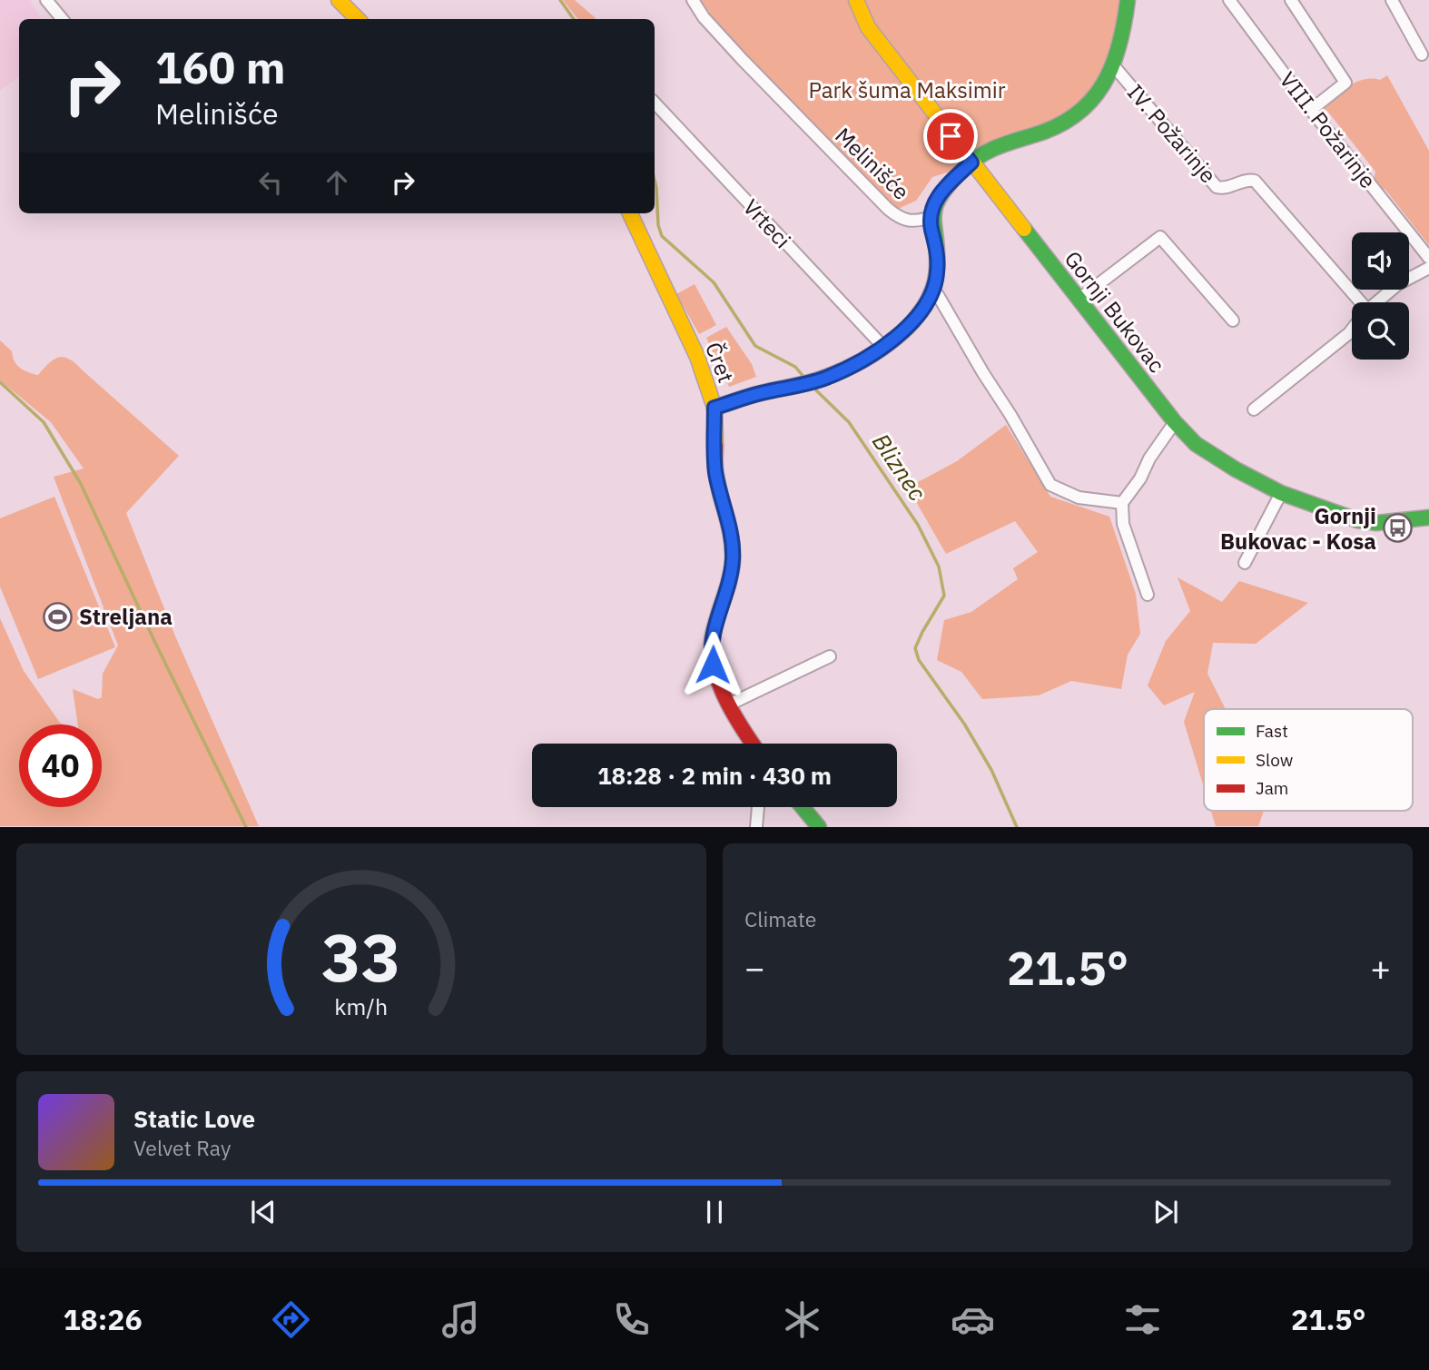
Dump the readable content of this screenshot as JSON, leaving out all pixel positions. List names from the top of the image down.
{
  "streets": {
    "street": [
      "VIII. Požarinje",
      "IV. Požarinje",
      "Melinišće",
      "Vrteci",
      "Gornji Bukovac",
      "Čret"
    ]
  },
  "crossings": [
    ["IV. Požarinje", "Melinišće"],
    ["Melinišće", "Vrteci"],
    ["Melinišće", "Gornji Bukovac"],
    ["Melinišće", "Čret"]
  ],
  "water": ["Bliznec"],
  "parks": ["Park šuma Maksimir"],
  "places": {
    "bus stop": ["Gornji Bukovac - Kosa"],
    "sports": ["Streljana"]
  },
  "legend": ["Fast", "Slow", "Jam"],
  "page": {
    "turn": ["160 m", "Melinišće"],
    "limit": "40",
    "trip": "18:28 · 2 min · 430 m",
    "tile": "Climate",
    "heat": ["−", "21.5°", "+"],
    "song": ["Static Love", "Velvet Ray"],
    "tabs": ["18:26", "21.5°"],
    "gauge": ["33", "km/h"]
  }
}
